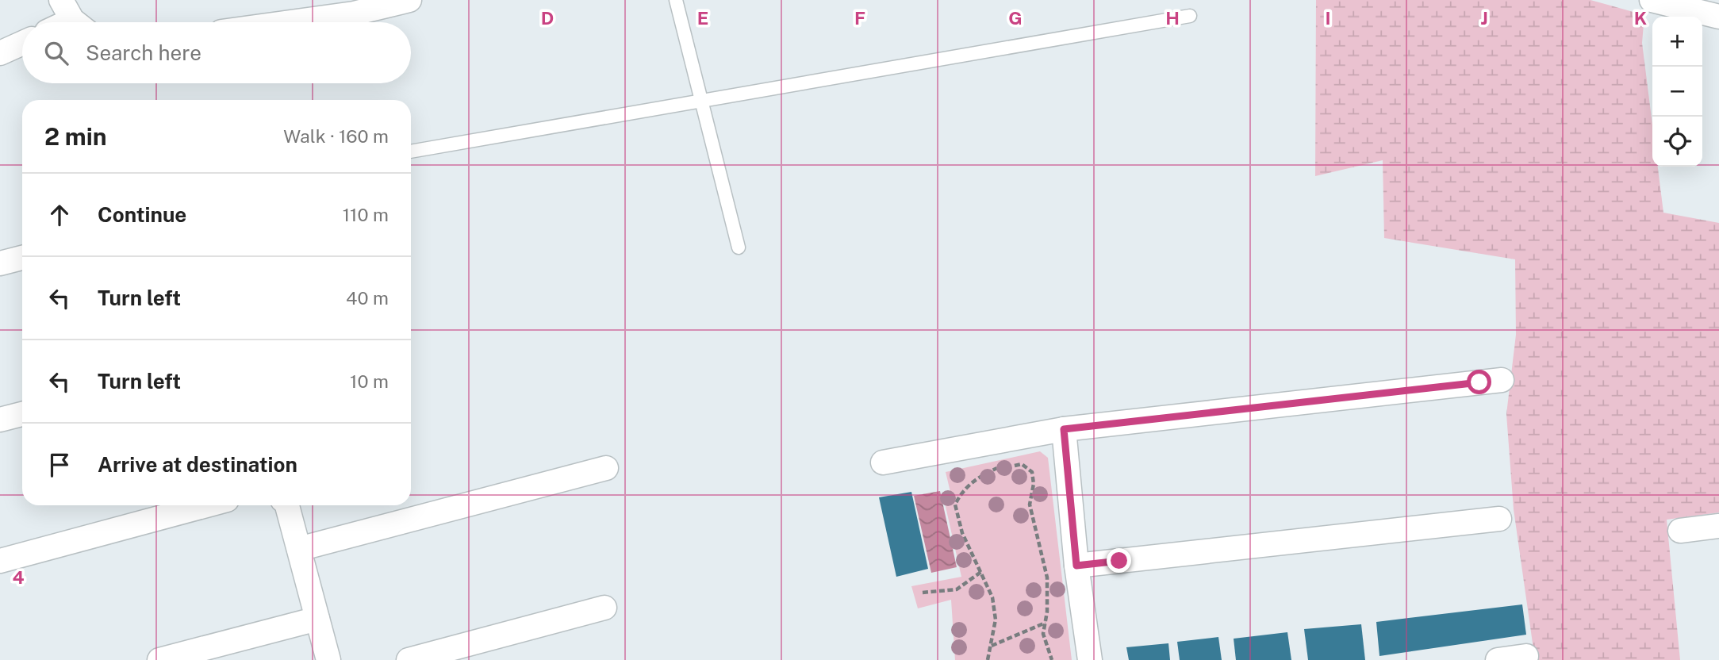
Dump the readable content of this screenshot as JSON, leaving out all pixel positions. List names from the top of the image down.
{
  "page": {
    "map_buttons": ["+", "−"],
    "search": "Search here",
    "heading": ["2 min", "Walk · 160 m"],
    "list": [
      ["Continue", "110 m"],
      ["Turn left", "40 m"],
      ["Turn left", "10 m"],
      "Arrive at destination"
    ]
  },
  "grid": {
    "columns": [
      "D",
      "E",
      "F",
      "G",
      "H",
      "I",
      "J",
      "K"
    ],
    "rows": ["4"]
  }
}
